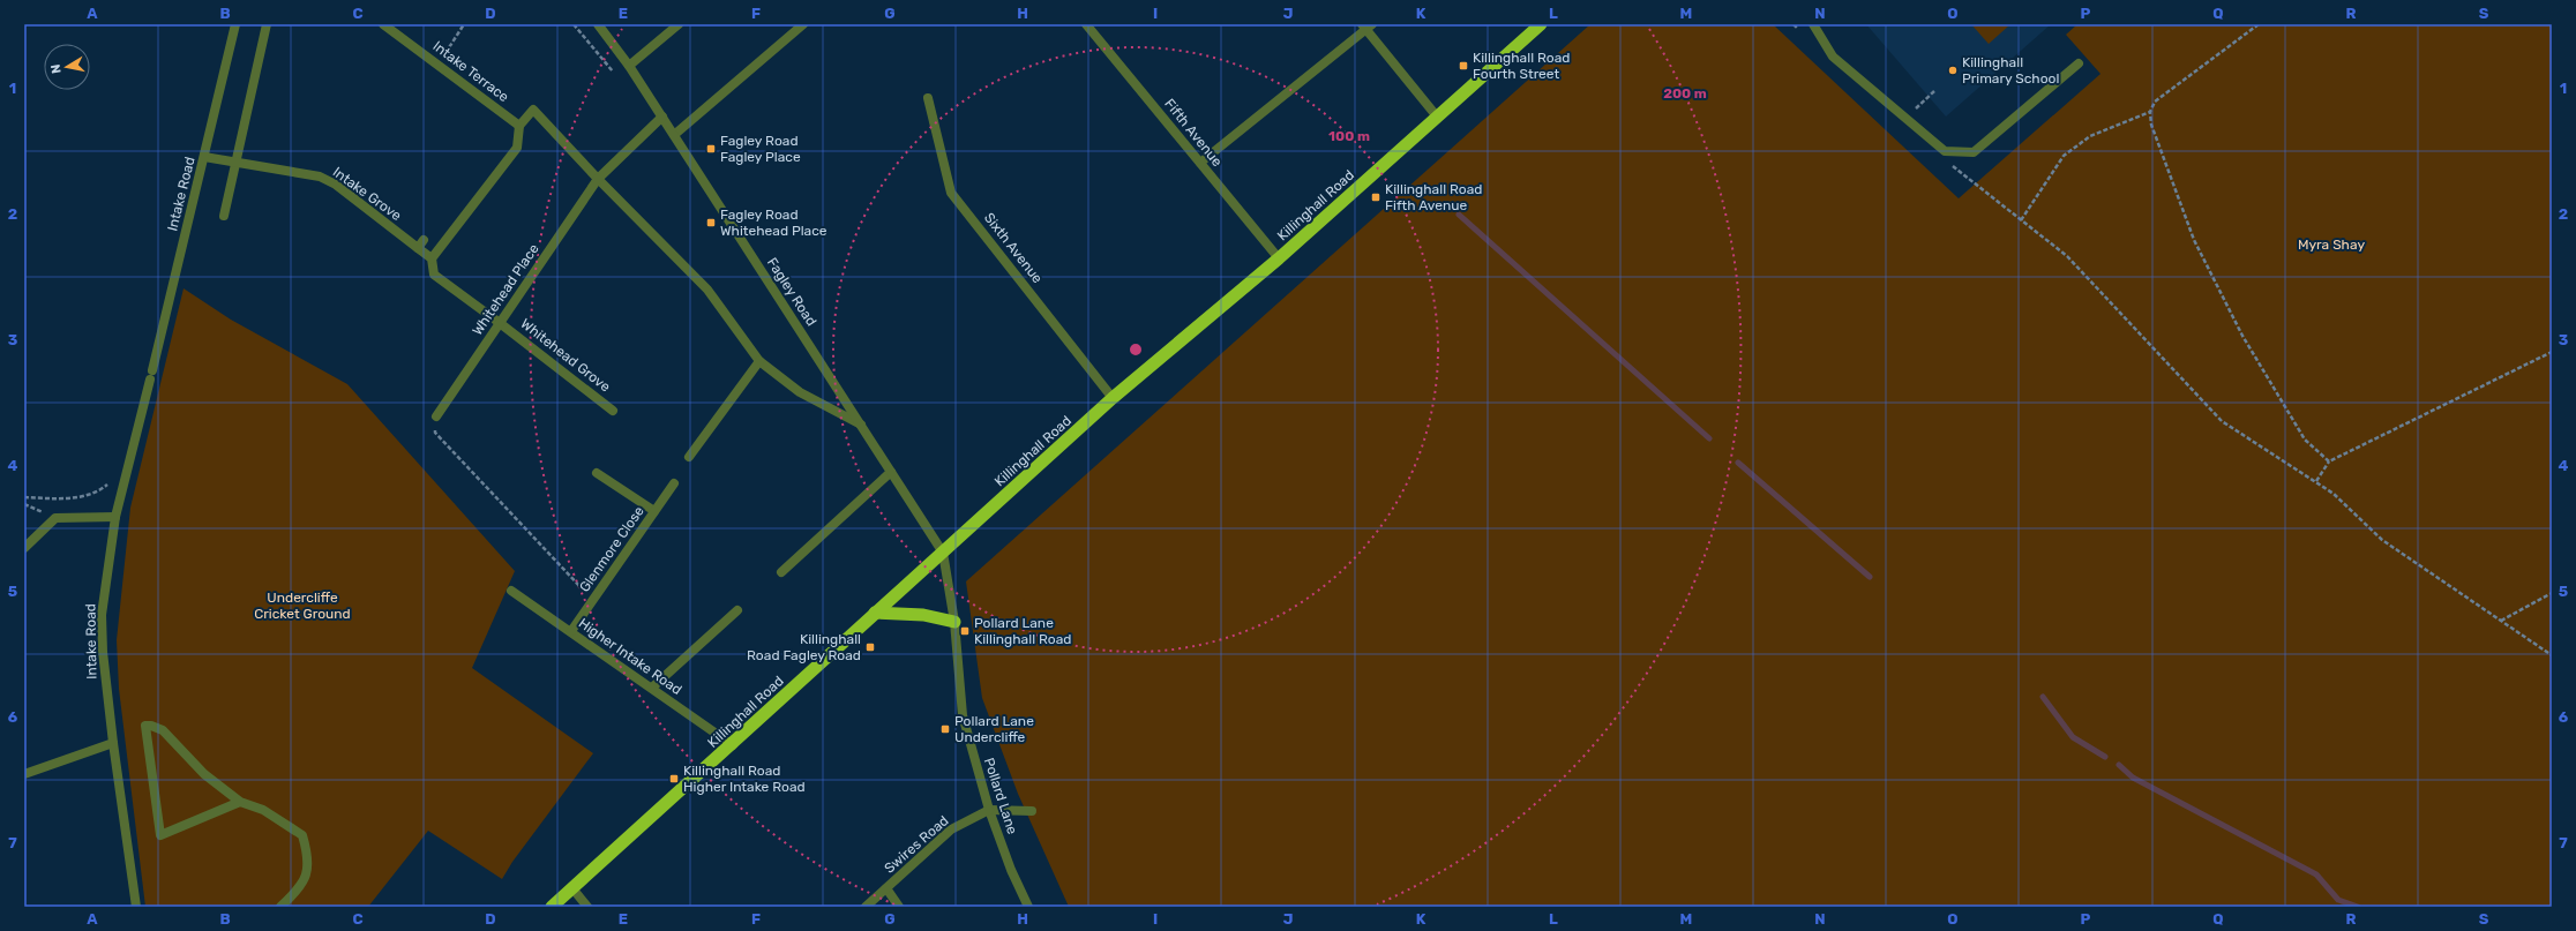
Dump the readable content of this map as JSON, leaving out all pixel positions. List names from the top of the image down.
{
  "streets": {
    "highway": ["Killinghall Road"],
    "street": [
      "Intake Terrace",
      "Fifth Avenue",
      "Intake Road",
      "Intake Grove",
      "Sixth Avenue",
      "Whitehead Place",
      "Fagley Road",
      "Whitehead Grove",
      "Glenmore Close",
      "Higher Intake Road",
      "Pollard Lane",
      "Swires Road"
    ]
  },
  "crossings": [
    ["Fifth Avenue", "Killinghall Road"],
    ["Intake Road", "Intake Grove"],
    ["Intake Grove", "Whitehead Grove"],
    ["Killinghall Road", "Sixth Avenue"],
    ["Killinghall Road", "Fagley Road"],
    ["Killinghall Road", "Higher Intake Road"],
    ["Killinghall Road", "Pollard Lane"],
    ["Whitehead Place", "Fagley Road"],
    ["Whitehead Place", "Whitehead Grove"],
    ["Fagley Road", "Pollard Lane"],
    ["Glenmore Close", "Higher Intake Road"],
    ["Pollard Lane", "Swires Road"]
  ],
  "parks": ["Myra Shay", "Undercliffe Cricket Ground"],
  "places": {
    "transit": [
      "Killinghall Road Fourth Street",
      "Fagley Road Fagley Place",
      "Killinghall Road Fifth Avenue",
      "Fagley Road Whitehead Place",
      "Pollard Lane Killinghall Road",
      "Killinghall Road Fagley Road",
      "Pollard Lane Undercliffe",
      "Killinghall Road Higher Intake Road"
    ],
    "other": ["Killinghall Primary School"]
  },
  "north": "left",
  "grid": {
    "columns": [
      "A",
      "B",
      "C",
      "D",
      "E",
      "F",
      "G",
      "H",
      "I",
      "J",
      "K",
      "L",
      "M",
      "N",
      "O",
      "P",
      "Q",
      "R",
      "S"
    ],
    "rows": [
      "1",
      "2",
      "3",
      "4",
      "5",
      "6",
      "7"
    ]
  },
  "rings": ["200 m", "100 m"]
}
